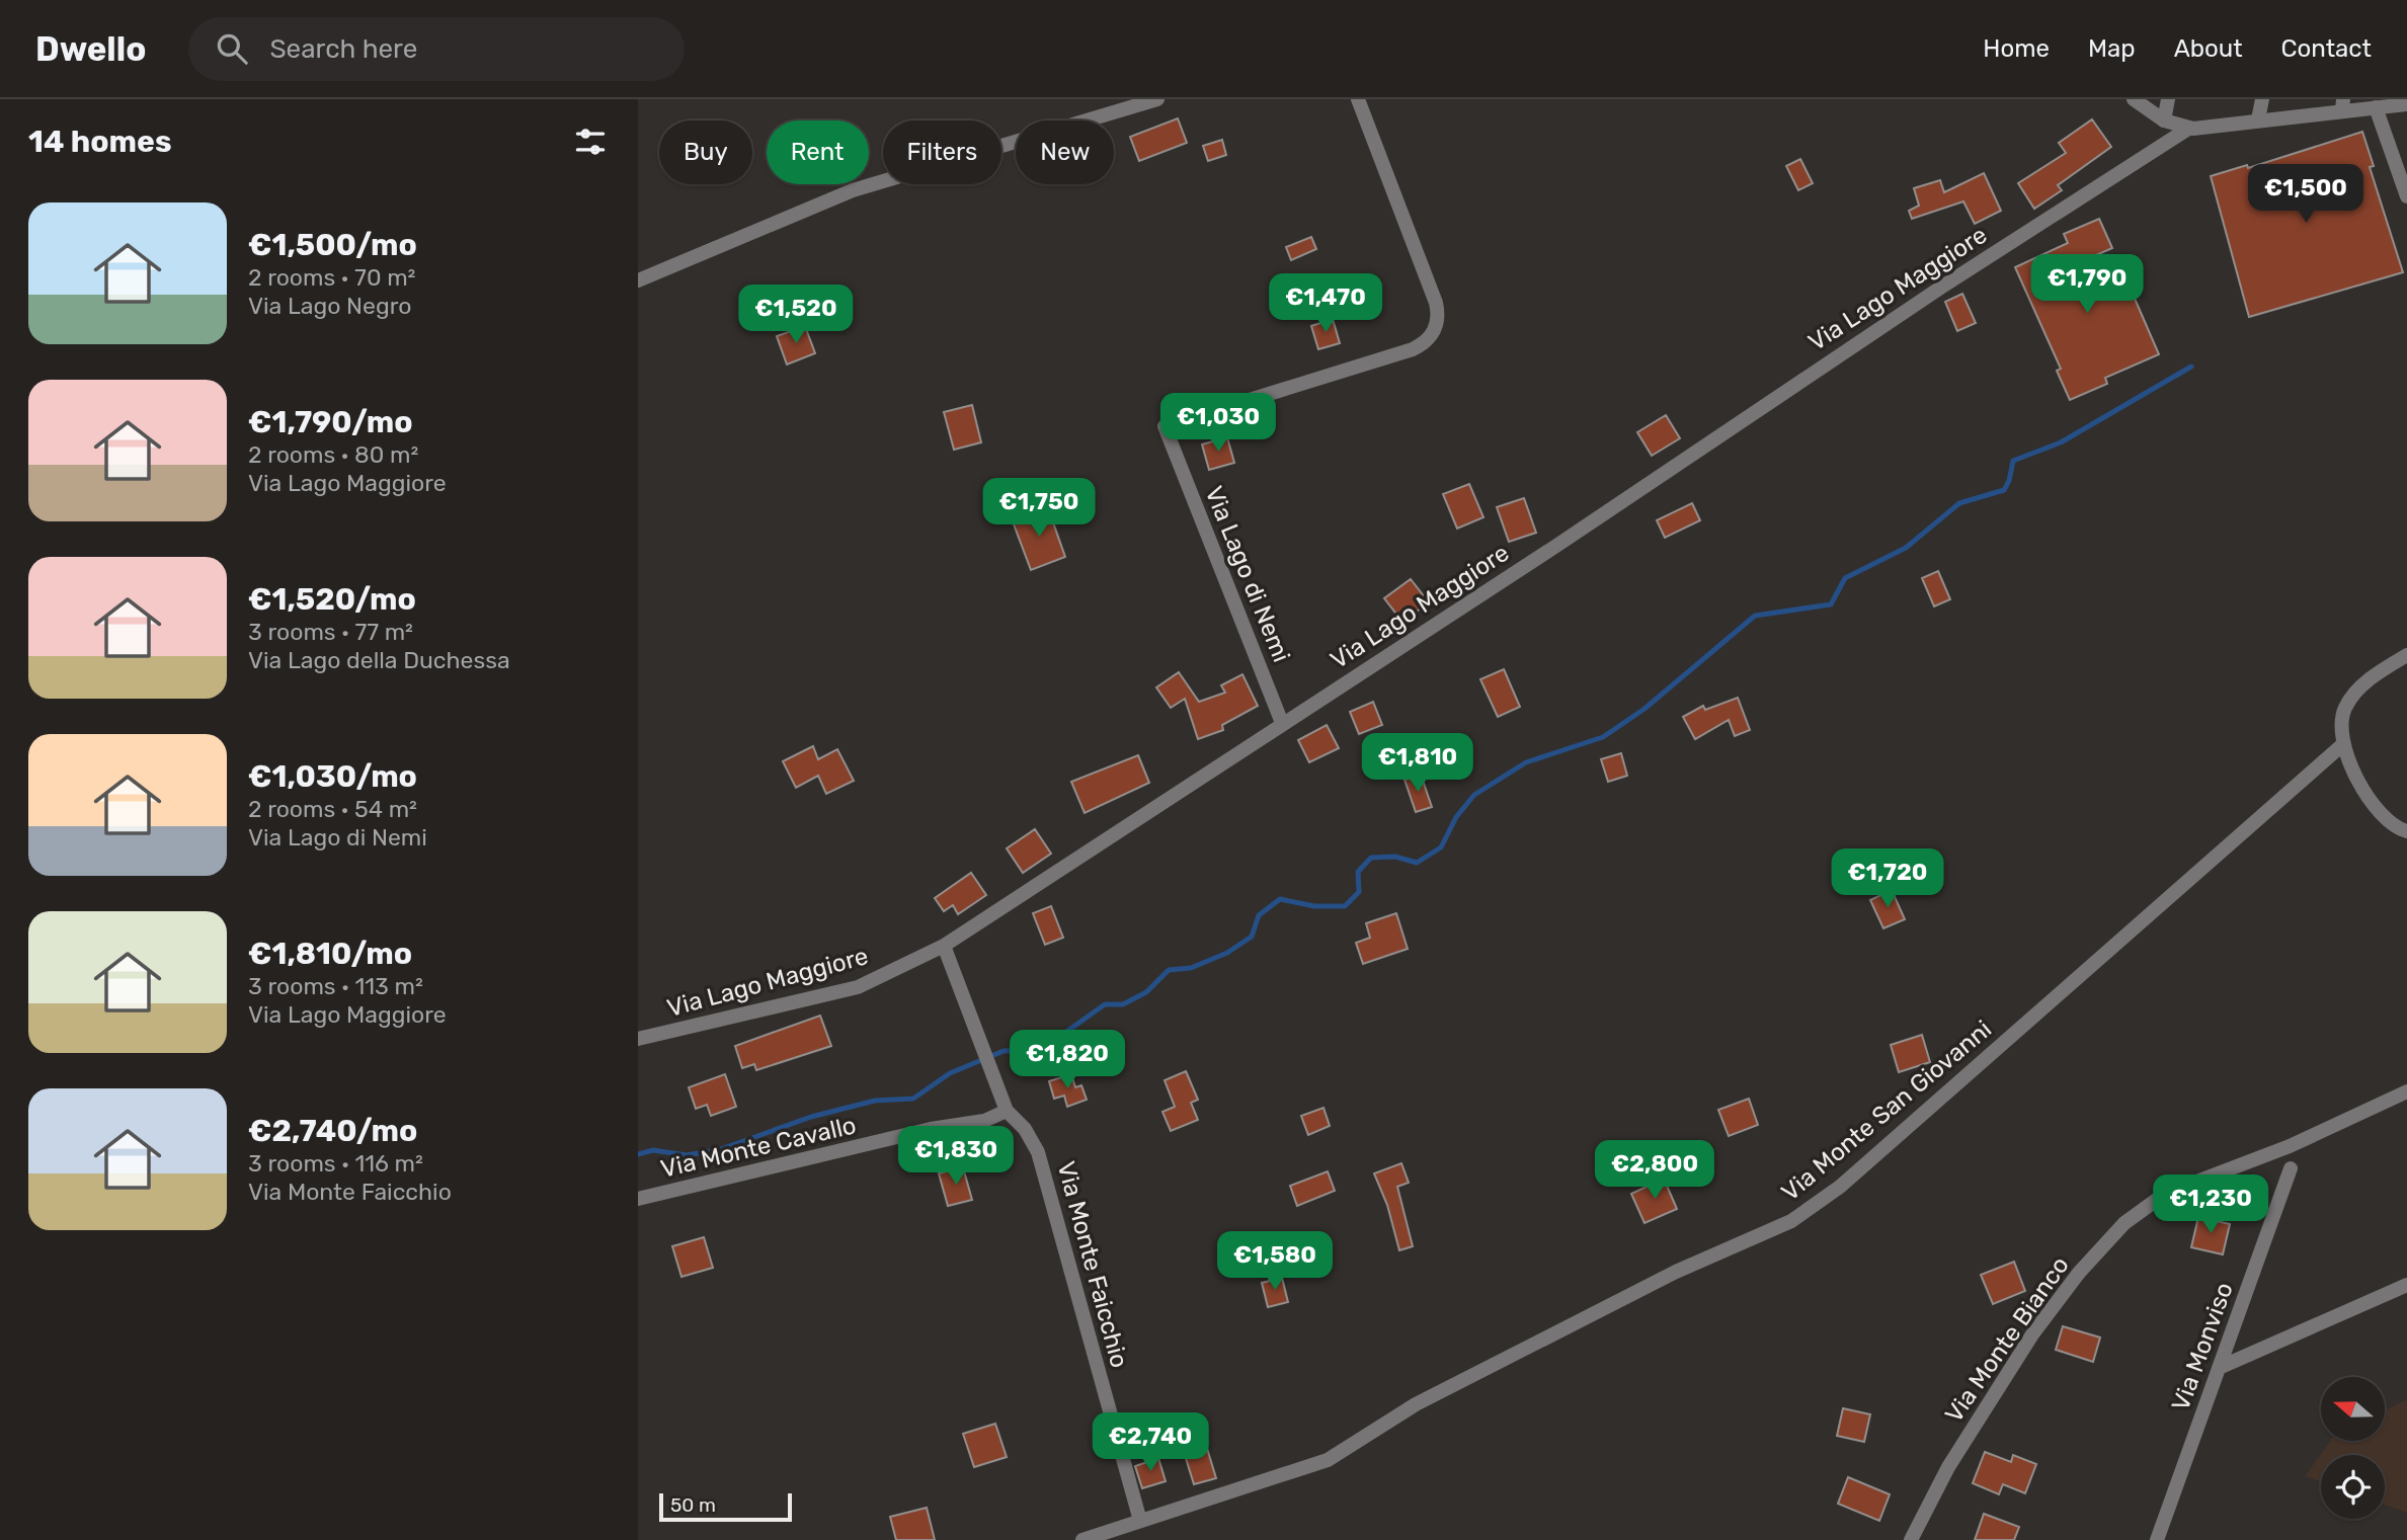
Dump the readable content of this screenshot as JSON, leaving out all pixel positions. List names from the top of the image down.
{
  "streets": {
    "street": [
      "Via Lago Maggiore",
      "Via Lago di Nemi",
      "Via Monte San Giovanni",
      "Via Monte Cavallo",
      "Via Monte Faicchio",
      "Via Monte Bianco",
      "Via Monviso"
    ]
  },
  "crossings": [
    ["Via Lago Maggiore", "Via Lago di Nemi"],
    ["Via Monte San Giovanni", "Via Monte Faicchio"],
    ["Via Monte Cavallo", "Via Monte Faicchio"]
  ],
  "scale_bar": "50 m",
  "north": "left",
  "page": {
    "header": "Dwello",
    "search": "Search here",
    "nav": [
      "Home",
      "Map",
      "About",
      "Contact"
    ],
    "heading": "14 homes",
    "chip": [
      "Buy",
      "Rent",
      "Filters",
      "New"
    ],
    "price": [
      "€1,500",
      "€1,790",
      "€1,470",
      "€1,520",
      "€1,030",
      "€1,750",
      "€1,810",
      "€1,720",
      "€1,820",
      "€1,830",
      "€2,800",
      "€1,230",
      "€1,580",
      "€2,740"
    ],
    "list": [
      {
        "name": "€1,500/mo",
        "note": "2 rooms · 70 m² · Via Lago Negro"
      },
      {
        "name": "€1,790/mo",
        "note": "2 rooms · 80 m² · Via Lago Maggiore"
      },
      {
        "name": "€1,520/mo",
        "note": "3 rooms · 77 m² · Via Lago della Duchessa"
      },
      {
        "name": "€1,030/mo",
        "note": "2 rooms · 54 m² · Via Lago di Nemi"
      },
      {
        "name": "€1,810/mo",
        "note": "3 rooms · 113 m² · Via Lago Maggiore"
      },
      {
        "name": "€2,740/mo",
        "note": "3 rooms · 116 m² · Via Monte Faicchio"
      }
    ],
    "scale": "50 m"
  }
}
